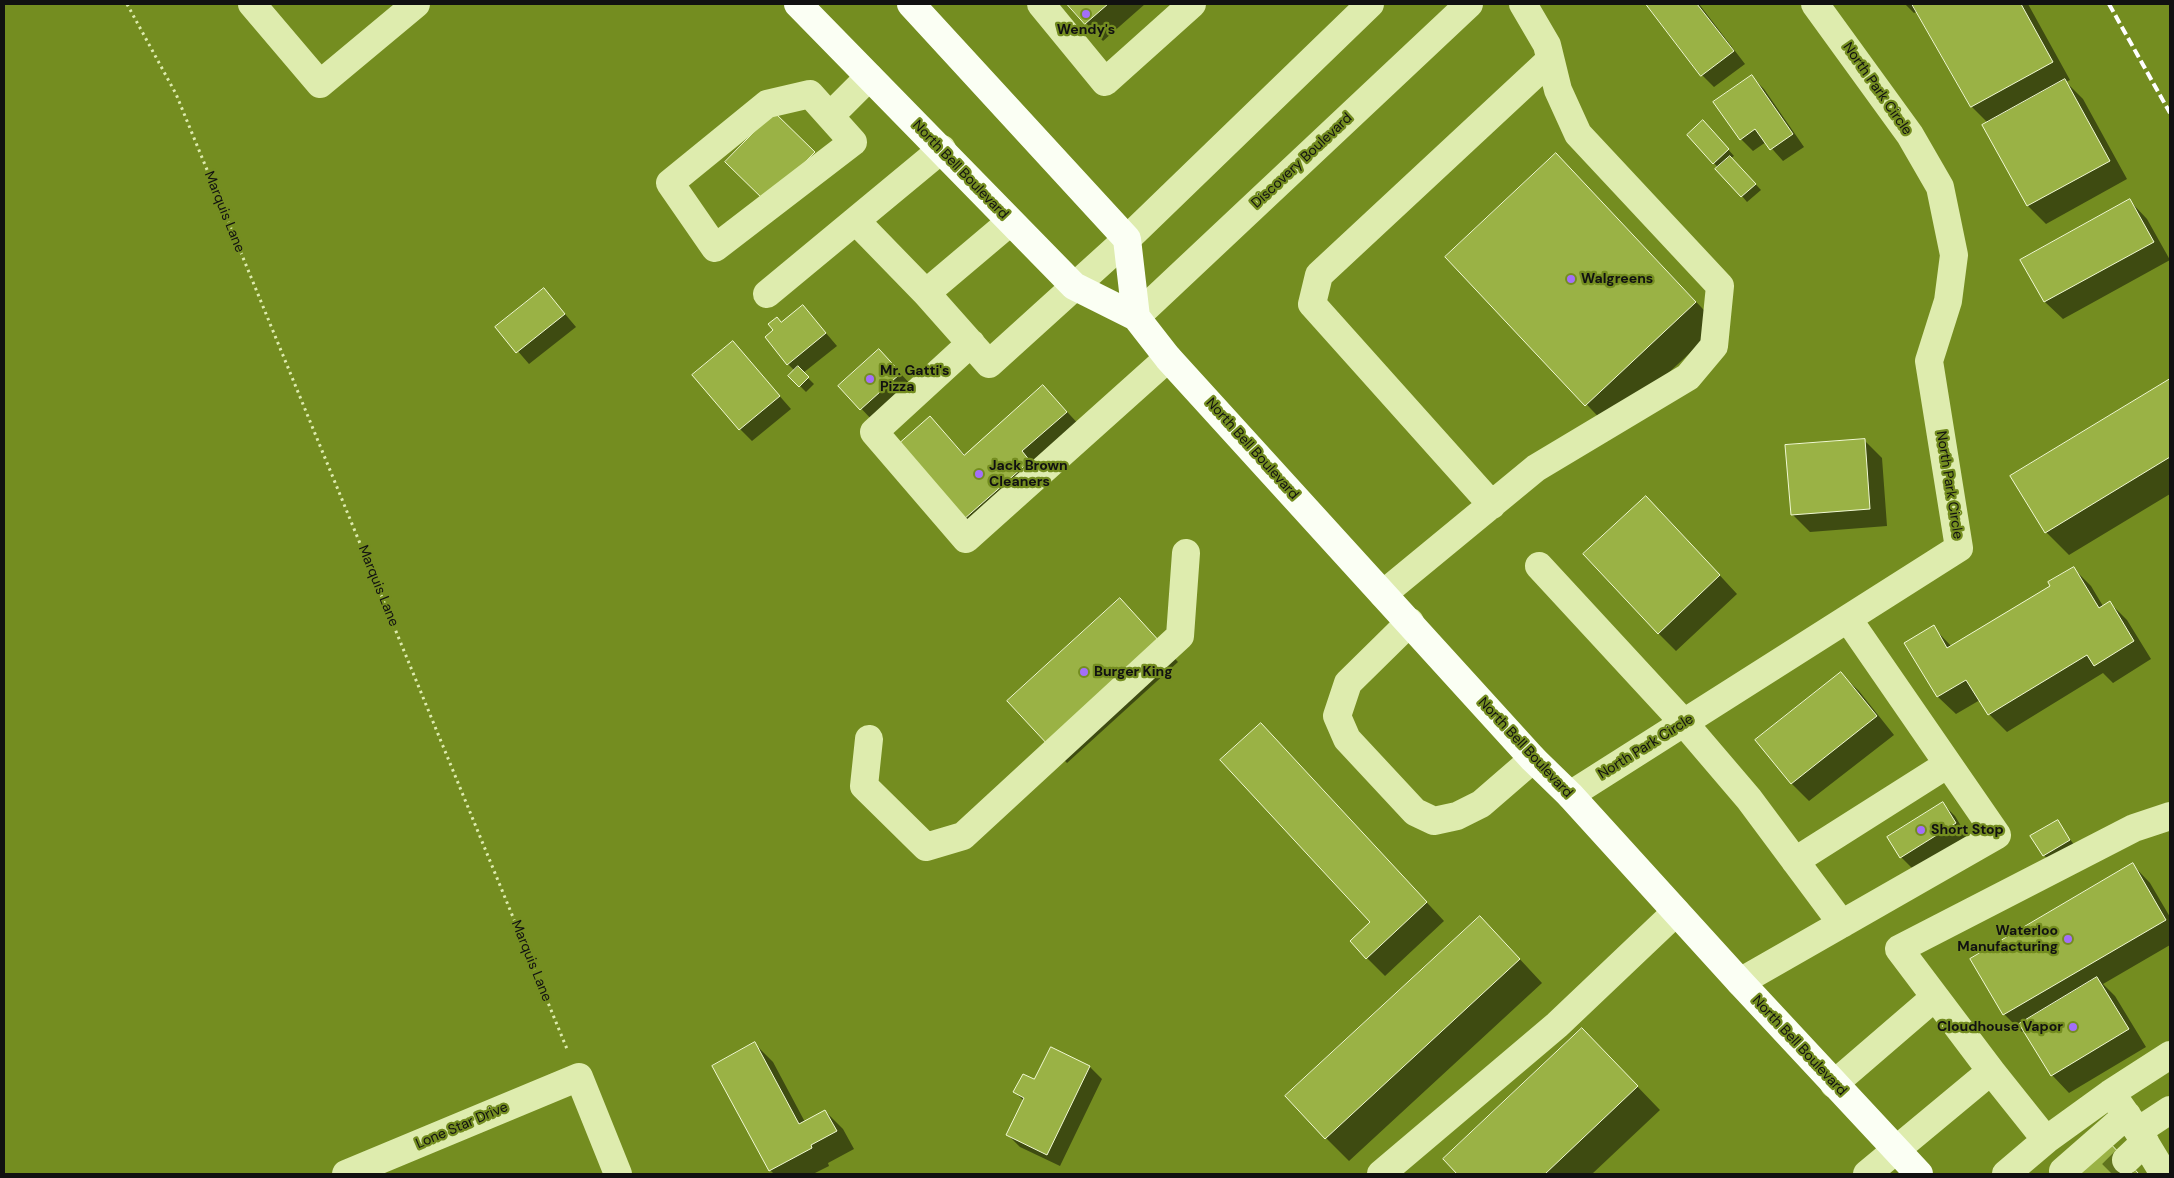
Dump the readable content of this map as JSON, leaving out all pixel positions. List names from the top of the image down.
{
  "streets": {
    "main road": ["North Bell Boulevard"],
    "street": ["North Park Circle", "Discovery Boulevard", "Lone Star Drive"],
    "path": ["Marquis Lane"]
  },
  "crossings": [
    ["North Park Circle", "North Bell Boulevard"],
    ["Discovery Boulevard", "North Bell Boulevard"],
    ["Marquis Lane", "Lone Star Drive"]
  ],
  "places": [
    "Wendy's",
    "Walgreens",
    "Mr. Gatti's Pizza",
    "Jack Brown Cleaners",
    "Burger King",
    "Short Stop",
    "Waterloo Manufacturing",
    "Cloudhouse Vapor"
  ]
}
